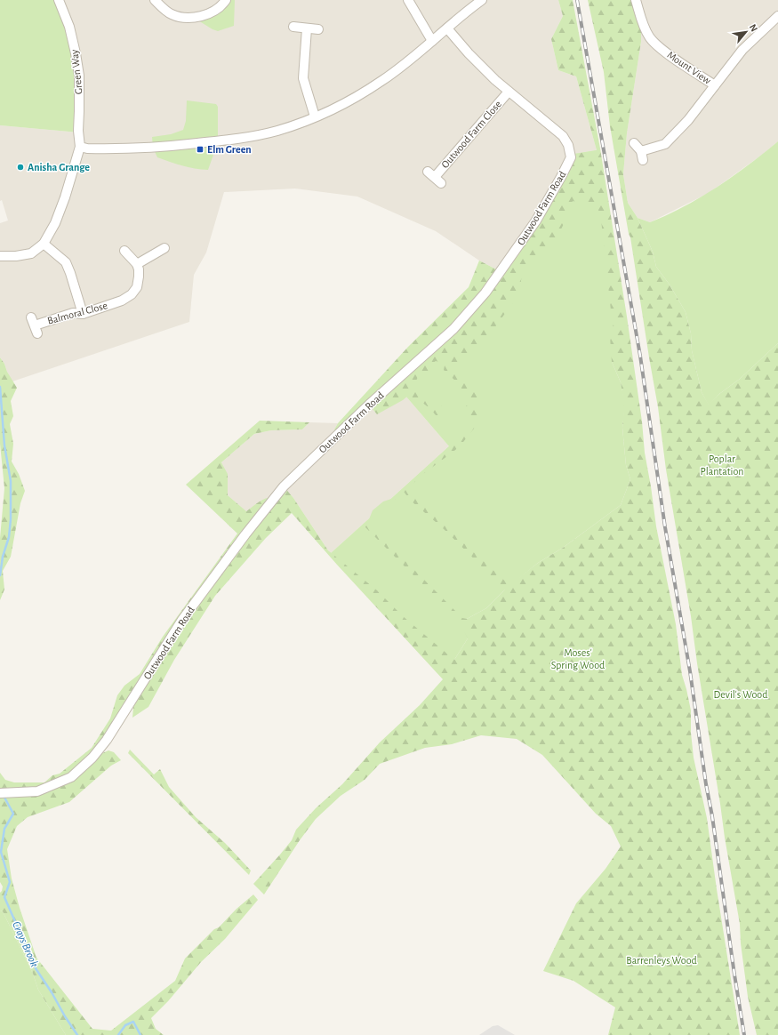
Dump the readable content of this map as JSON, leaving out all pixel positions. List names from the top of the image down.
{
  "streets": {
    "street": [
      "Mount View",
      "Green Way",
      "Outwood Farm Close",
      "Outwood Farm Road",
      "Balmoral Close"
    ]
  },
  "crossings": [
    ["Outwood Farm Close", "Outwood Farm Road"]
  ],
  "water": ["Crays Brook"],
  "parks": [
    "Poplar Plantation",
    "Moses' Spring Wood",
    "Devil's Wood",
    "Barrenleys Wood"
  ],
  "places": {
    "transit": ["Elm Green"],
    "other": ["Anisha Grange"]
  },
  "north": "top right"
}
